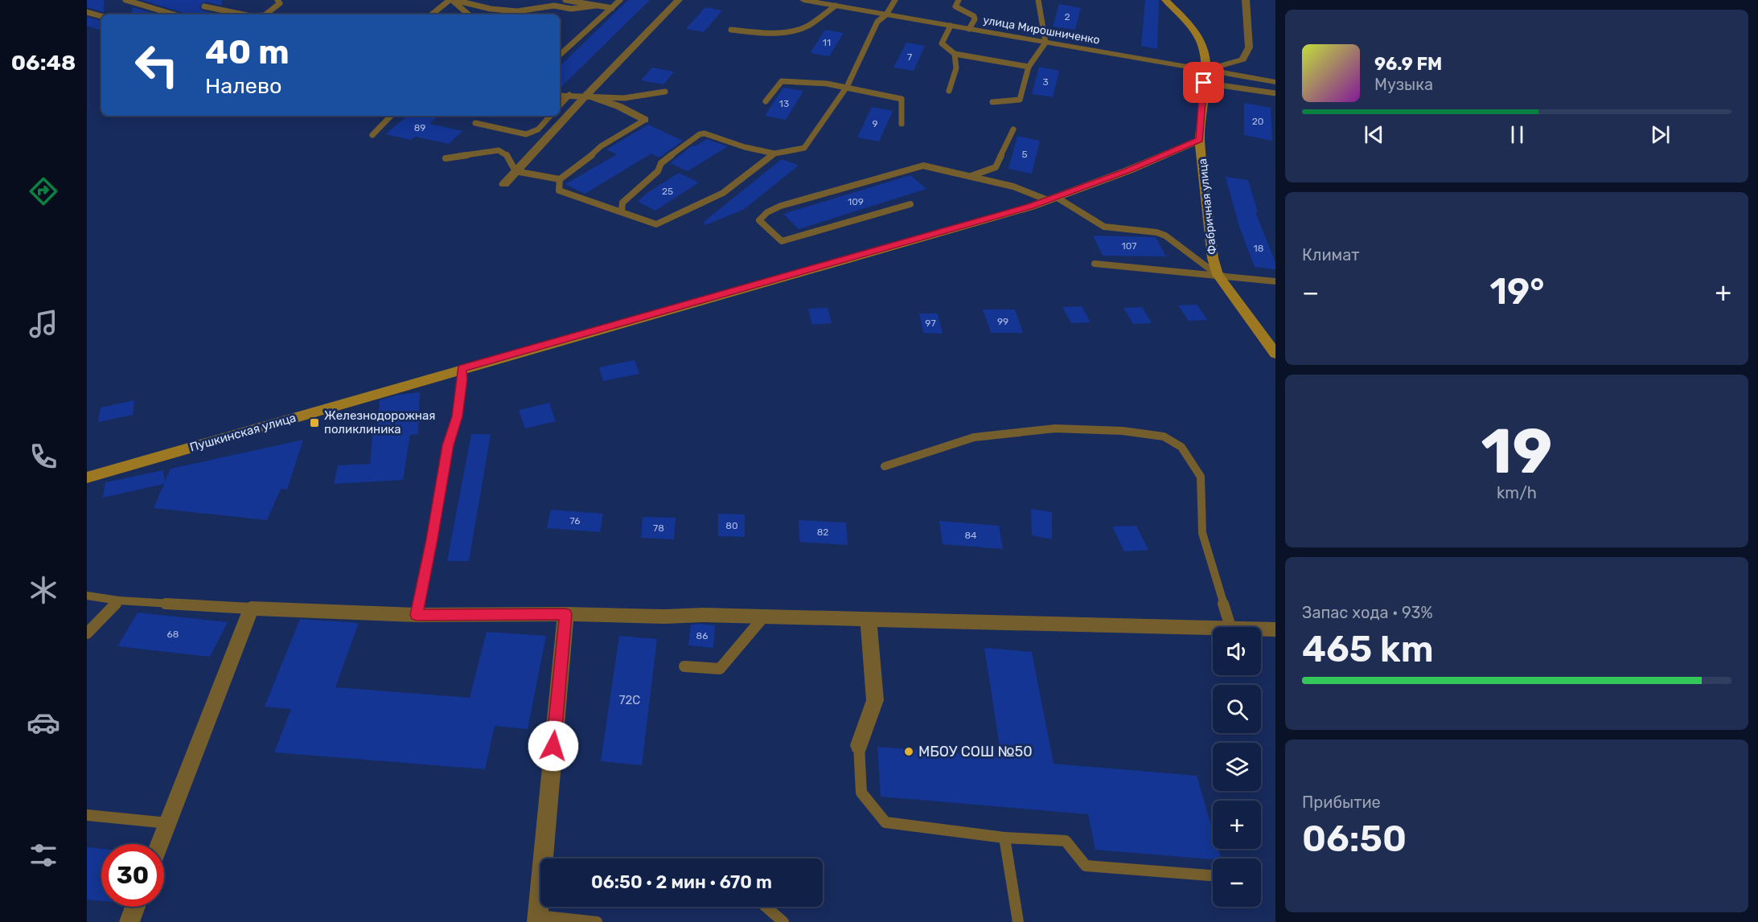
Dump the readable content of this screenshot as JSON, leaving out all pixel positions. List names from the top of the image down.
{
  "streets": {
    "main road": ["Фабричная улица", "Пушкинская улица"],
    "street": ["улица Мирошниченко"]
  },
  "crossings": [
    ["улица Мирошниченко", "Фабричная улица"],
    ["Фабричная улица", "Пушкинская улица"]
  ],
  "places": {
    "transit": ["Железнодорожная поликлиника"],
    "other": ["МБОУ СОШ №50"]
  },
  "house_numbers": [
    "2",
    "11",
    "7",
    "3",
    "13",
    "20",
    "9",
    "89",
    "5",
    "25",
    "109",
    "107",
    "18",
    "99",
    "97",
    "76",
    "80",
    "78",
    "82",
    "84",
    "68",
    "86",
    "72С"
  ],
  "page": {
    "tabs": "06:48",
    "turn": ["40 m", "Налево"],
    "song": ["96.9 FM", "Музыка"],
    "tile": [
      "Климат",
      ["19", "km/h"],
      ["Запас хода · 93%", "465 km"],
      ["Прибытие", "06:50"]
    ],
    "heat": ["−", "19°", "+"],
    "map_buttons": ["+", "−"],
    "limit": "30",
    "trip": "06:50 · 2 мин · 670 m"
  }
}
